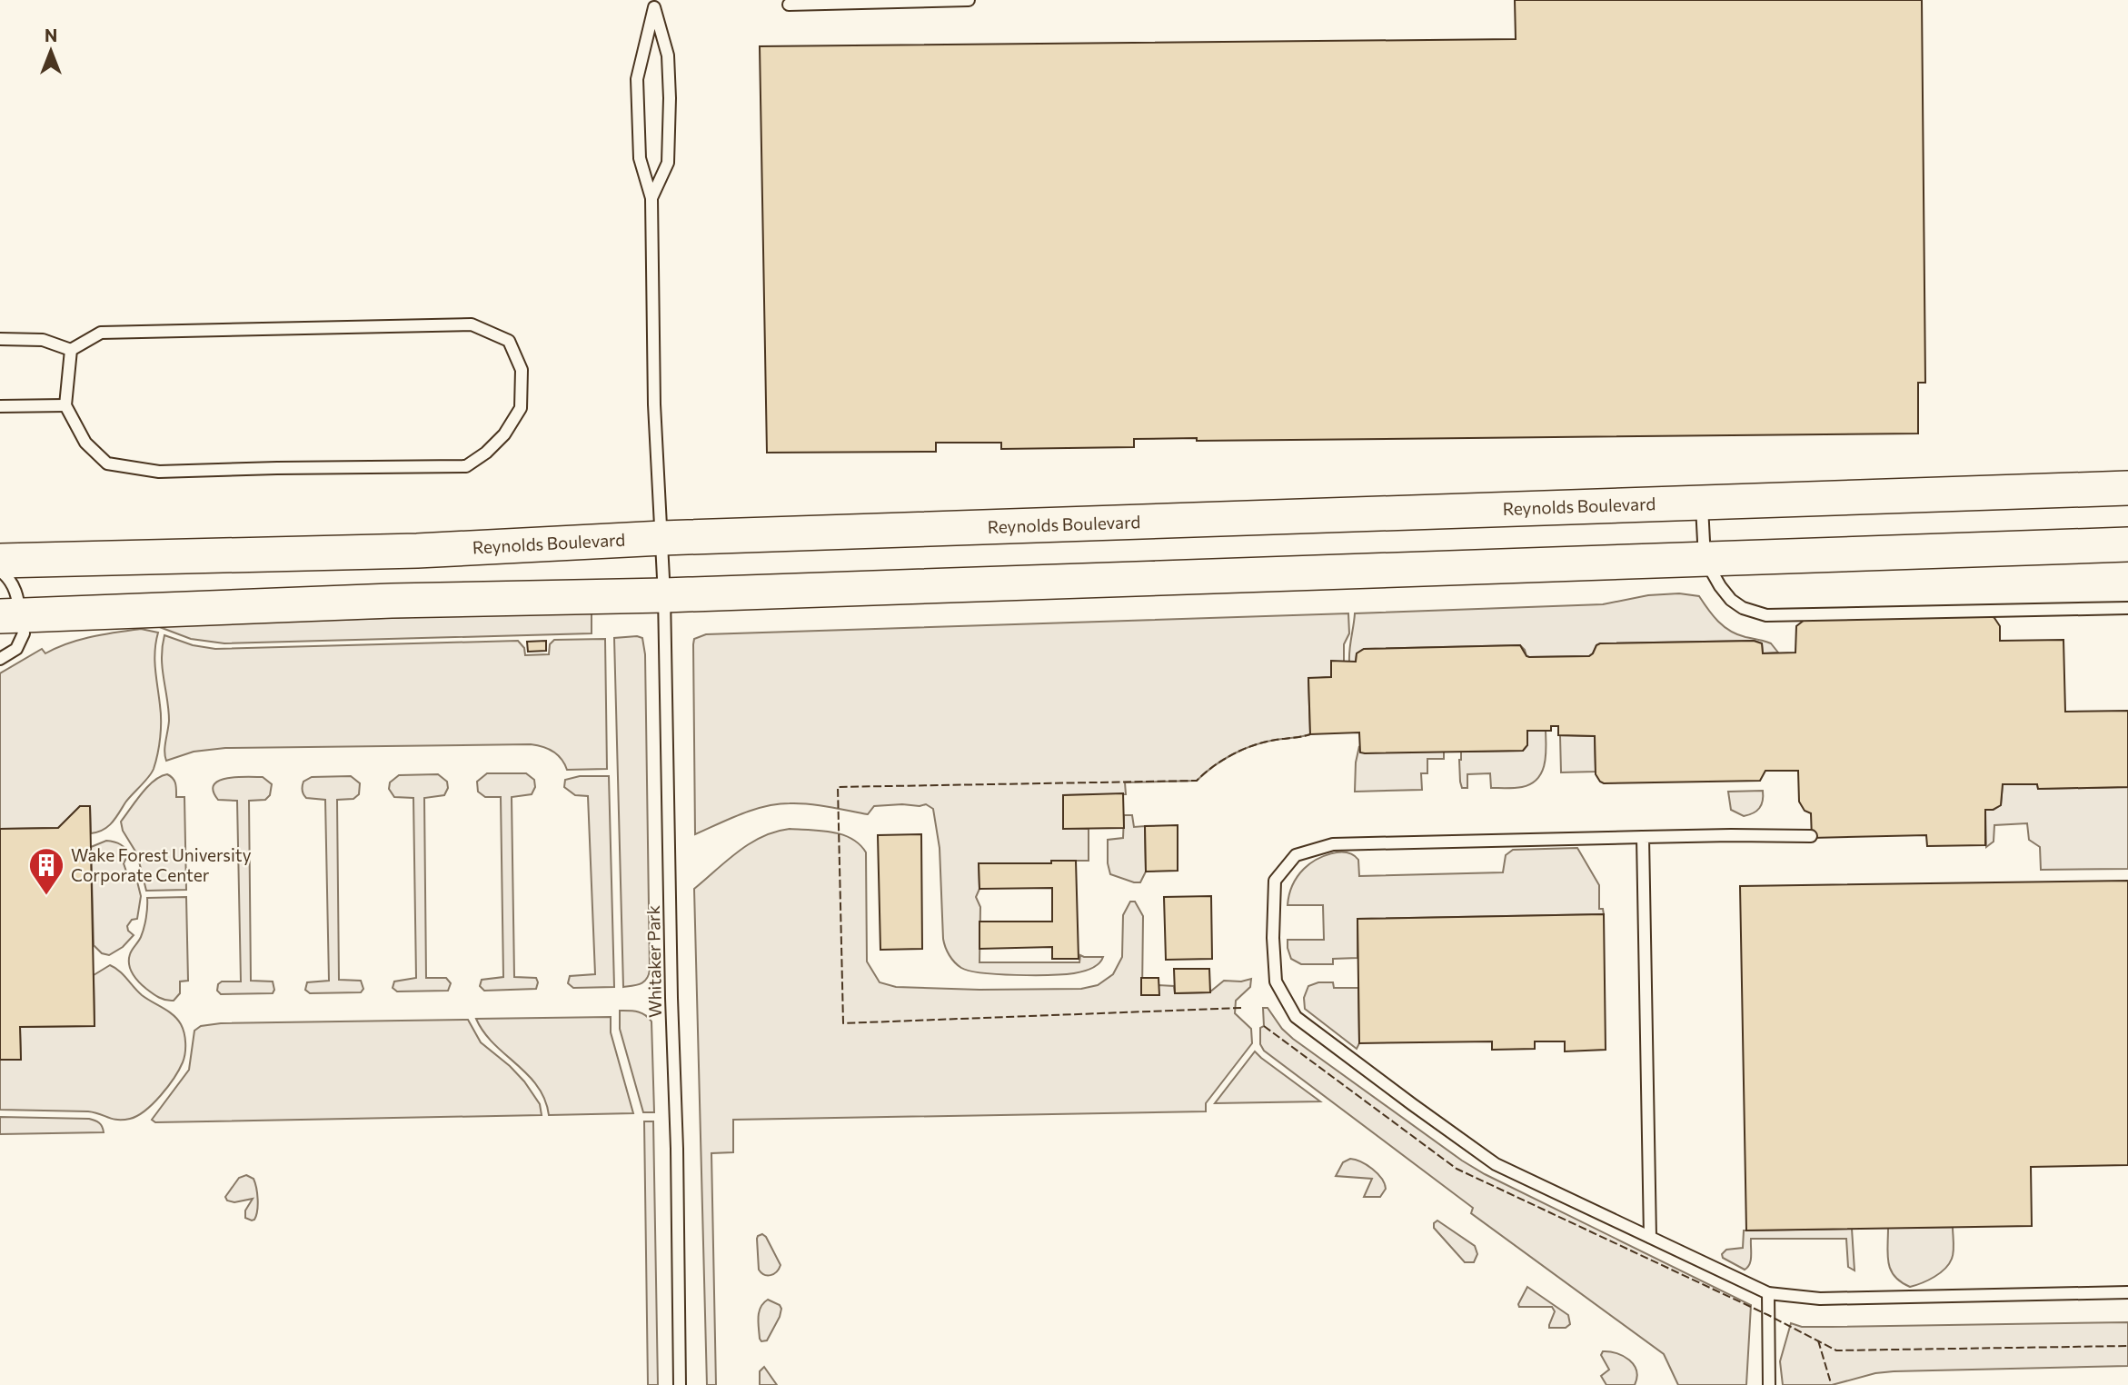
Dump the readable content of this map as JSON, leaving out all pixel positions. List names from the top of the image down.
{
  "streets": {
    "main road": ["Reynolds Boulevard"],
    "lane": ["Whitaker Park"]
  },
  "crossings": [
    ["Reynolds Boulevard", "Whitaker Park"]
  ],
  "places": {
    "building": ["Wake Forest University Corporate Center"]
  },
  "north": "top"
}
